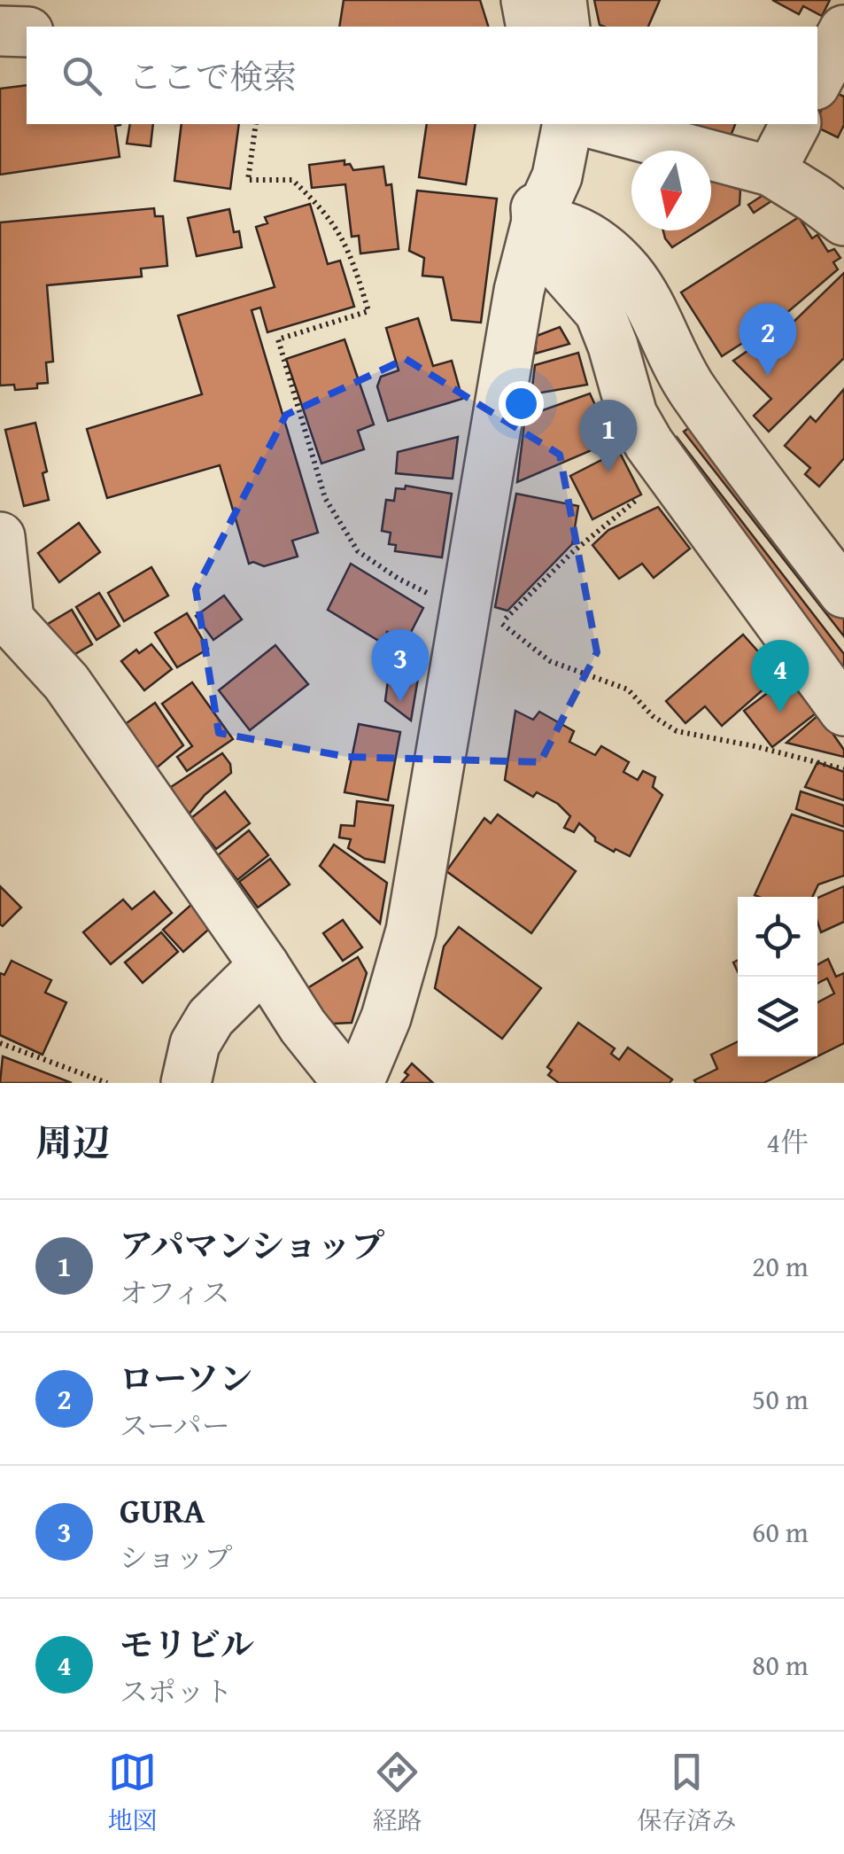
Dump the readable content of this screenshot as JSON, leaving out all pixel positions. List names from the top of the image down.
{
  "north": "bottom",
  "page": {
    "search": "ここで検索",
    "pins": [
      "2",
      "1",
      "3",
      "4"
    ],
    "heading": ["周辺", "4件"],
    "list": [
      {
        "mark": "1",
        "name": "アパマンショップ",
        "note": "オフィス",
        "value": "20 m"
      },
      {
        "mark": "2",
        "name": "ローソン",
        "note": "スーパー",
        "value": "50 m"
      },
      {
        "mark": "3",
        "name": "GURA",
        "note": "ショップ",
        "value": "60 m"
      },
      {
        "mark": "4",
        "name": "モリビル",
        "note": "スポット",
        "value": "80 m"
      }
    ],
    "nav": ["地図", "経路", "保存済み"]
  }
}
